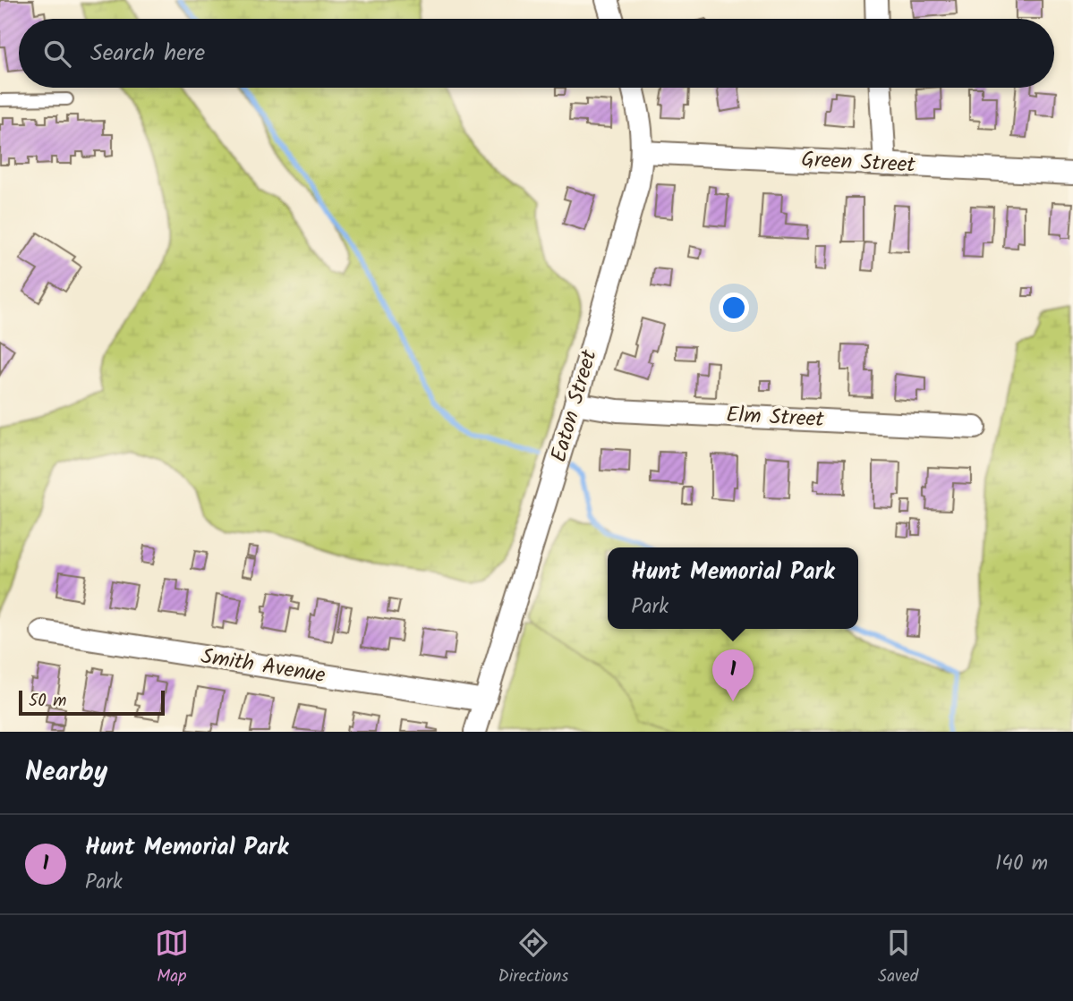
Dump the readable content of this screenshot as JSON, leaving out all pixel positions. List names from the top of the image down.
{
  "streets": {
    "street": [
      "Green Street",
      "Eaton Street",
      "Elm Street",
      "Smith Avenue"
    ]
  },
  "crossings": [
    ["Green Street", "Eaton Street"],
    ["Eaton Street", "Elm Street"],
    ["Eaton Street", "Smith Avenue"]
  ],
  "scale_bar": "50 m",
  "page": {
    "search": "Search here",
    "popup": ["Hunt Memorial Park", "Park"],
    "pins": "1",
    "scale": "50 m",
    "heading": "Nearby",
    "list": [
      {
        "mark": "1",
        "name": "Hunt Memorial Park",
        "note": "Park",
        "value": "140 m"
      }
    ],
    "nav": ["Map", "Directions", "Saved"]
  }
}
